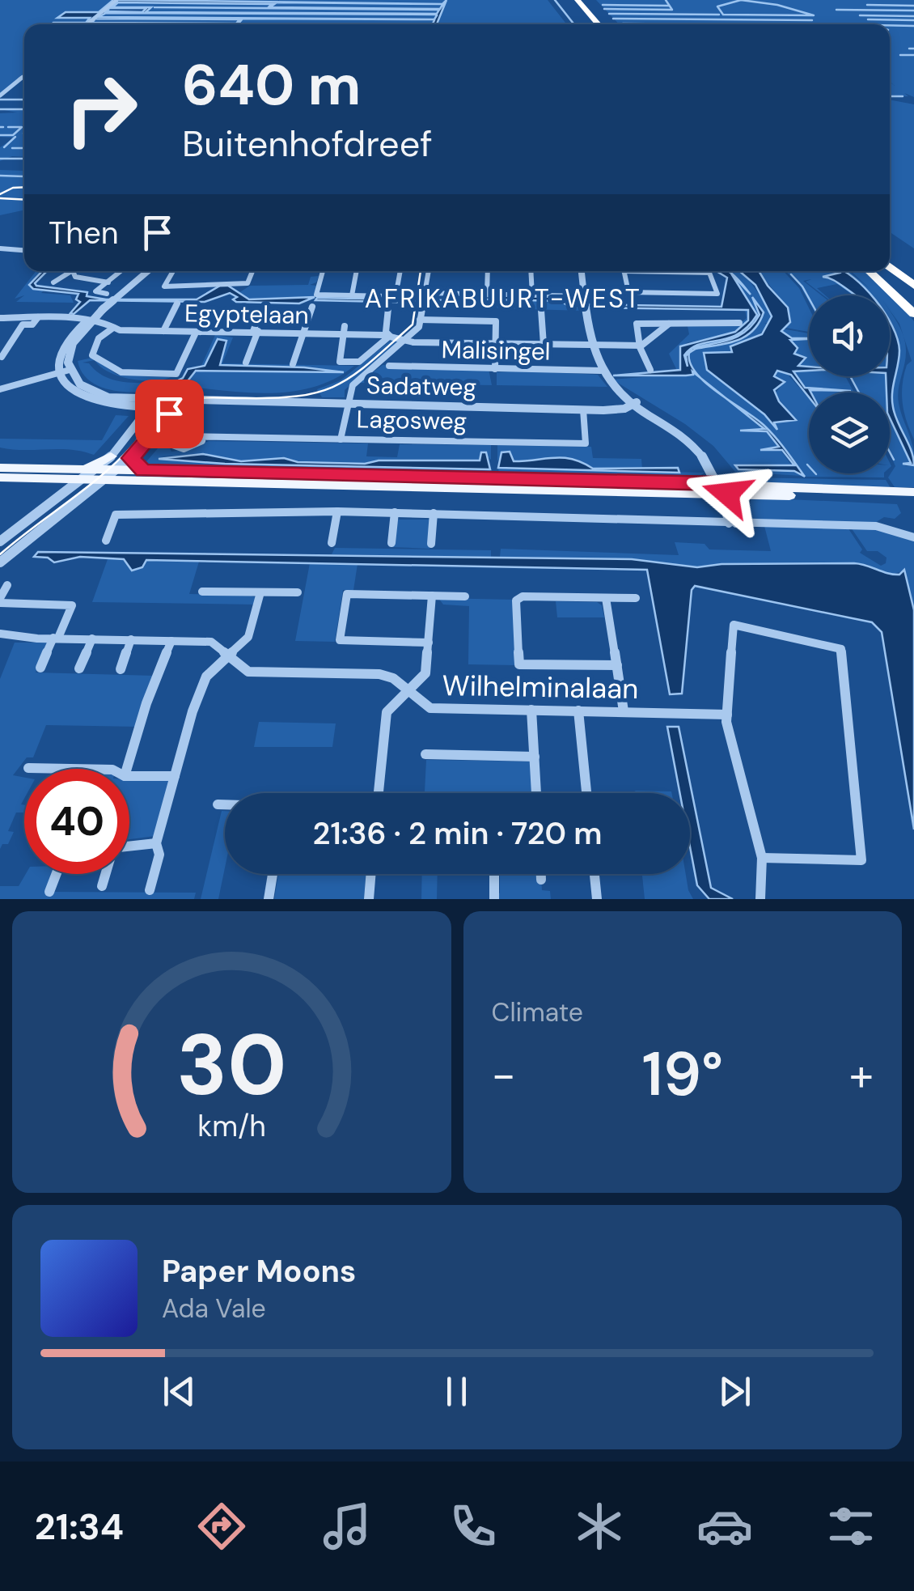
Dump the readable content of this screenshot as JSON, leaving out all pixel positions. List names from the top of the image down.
{
  "streets": {
    "street": [
      "Egyptelaan",
      "Malisingel",
      "Sadatweg",
      "Lagosweg",
      "Wilhelminalaan"
    ]
  },
  "crossings": [
    ["Sadatweg", "Lagosweg"]
  ],
  "districts": ["AFRIKABUURT-WEST"],
  "page": {
    "turn": ["640 m", "Buitenhofdreef"],
    "then": "Then",
    "limit": "40",
    "trip": "21:36 · 2 min · 720 m",
    "tile": "Climate",
    "heat": ["−", "19°", "+"],
    "song": ["Paper Moons", "Ada Vale"],
    "tabs": "21:34",
    "gauge": ["30", "km/h"]
  }
}
